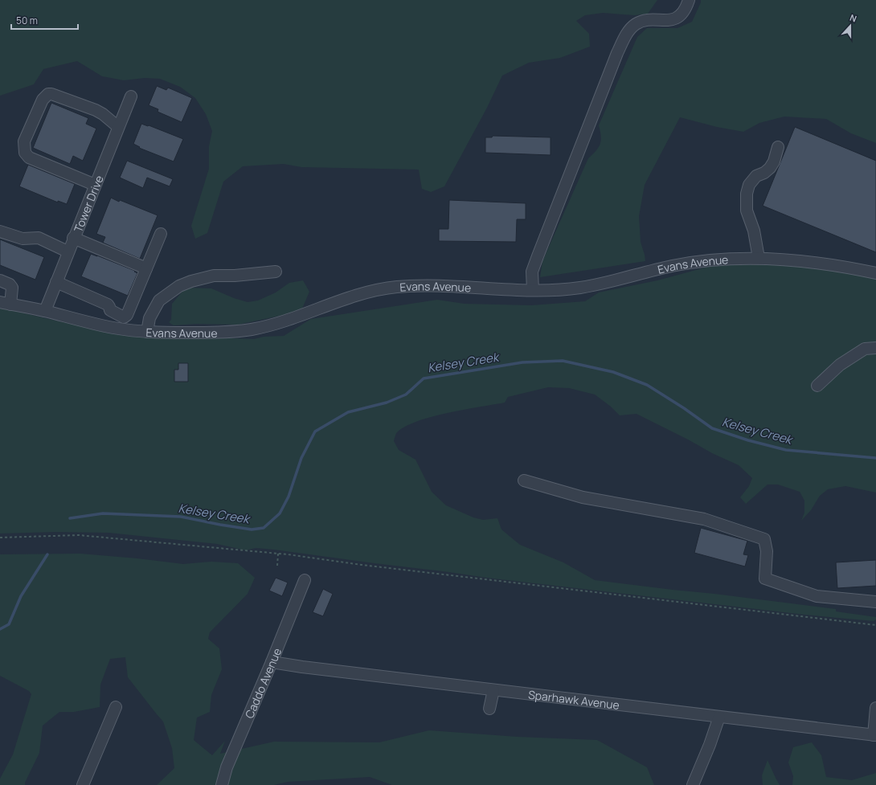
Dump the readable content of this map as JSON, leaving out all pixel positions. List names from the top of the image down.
{
  "streets": {
    "street": [
      "Tower Drive",
      "Evans Avenue",
      "Caddo Avenue",
      "Sparhawk Avenue"
    ]
  },
  "crossings": [
    ["Tower Drive", "Evans Avenue"],
    ["Caddo Avenue", "Sparhawk Avenue"]
  ],
  "water": ["Kelsey Creek"],
  "scale_bar": "50 m",
  "north": "top"
}
